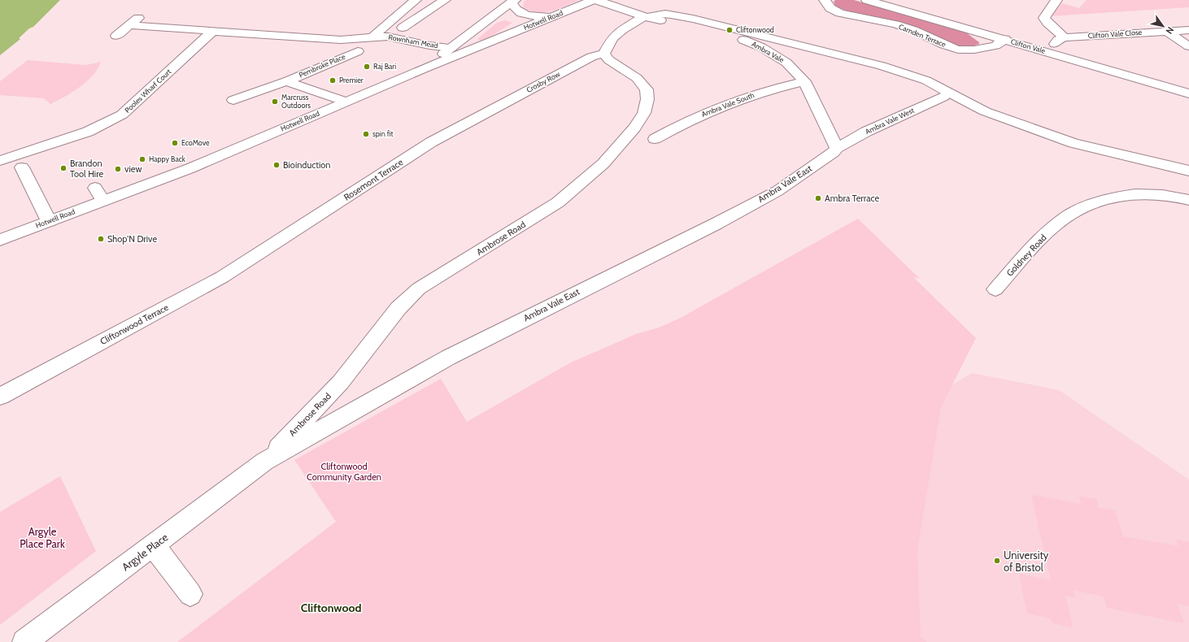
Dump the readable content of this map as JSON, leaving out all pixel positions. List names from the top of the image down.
{
  "streets": {
    "street": [
      "Hotwell Road",
      "Clifton Vale Close",
      "Camden Terrace",
      "Rownham Mead",
      "Clifton Vale",
      "Ambra Vale",
      "Pembroke Place",
      "Crosby Row",
      "Pooles Wharf Court",
      "Ambra Vale South",
      "Ambra Vale West",
      "Rosemont Terrace",
      "Ambra Vale East",
      "Ambrose Road",
      "Goldney Road",
      "Cliftonwood Terrace",
      "Argyle Place"
    ]
  },
  "crossings": [
    ["Hotwell Road", "Pembroke Place"],
    ["Camden Terrace", "Clifton Vale"],
    ["Ambra Vale", "Ambra Vale South"],
    ["Ambra Vale", "Ambra Vale West"],
    ["Ambra Vale", "Ambra Vale East"],
    ["Crosby Row", "Rosemont Terrace"],
    ["Crosby Row", "Ambrose Road"],
    ["Ambra Vale West", "Ambra Vale East"],
    ["Rosemont Terrace", "Cliftonwood Terrace"],
    ["Ambra Vale East", "Ambrose Road"],
    ["Ambra Vale East", "Argyle Place"],
    ["Ambrose Road", "Argyle Place"]
  ],
  "districts": ["Cliftonwood"],
  "parks": ["Cliftonwood Community Garden", "Argyle Place Park"],
  "places": [
    "Cliftonwood",
    "Raj Bari",
    "Premier",
    "Marcruss Outdoors",
    "spin fit",
    "EcoMove",
    "Happy Back",
    "Bioinduction",
    "Brandon Tool Hire",
    "view",
    "Ambra Terrace",
    "Shop'N Drive",
    "University of Bristol"
  ],
  "north": "bottom right"
}
